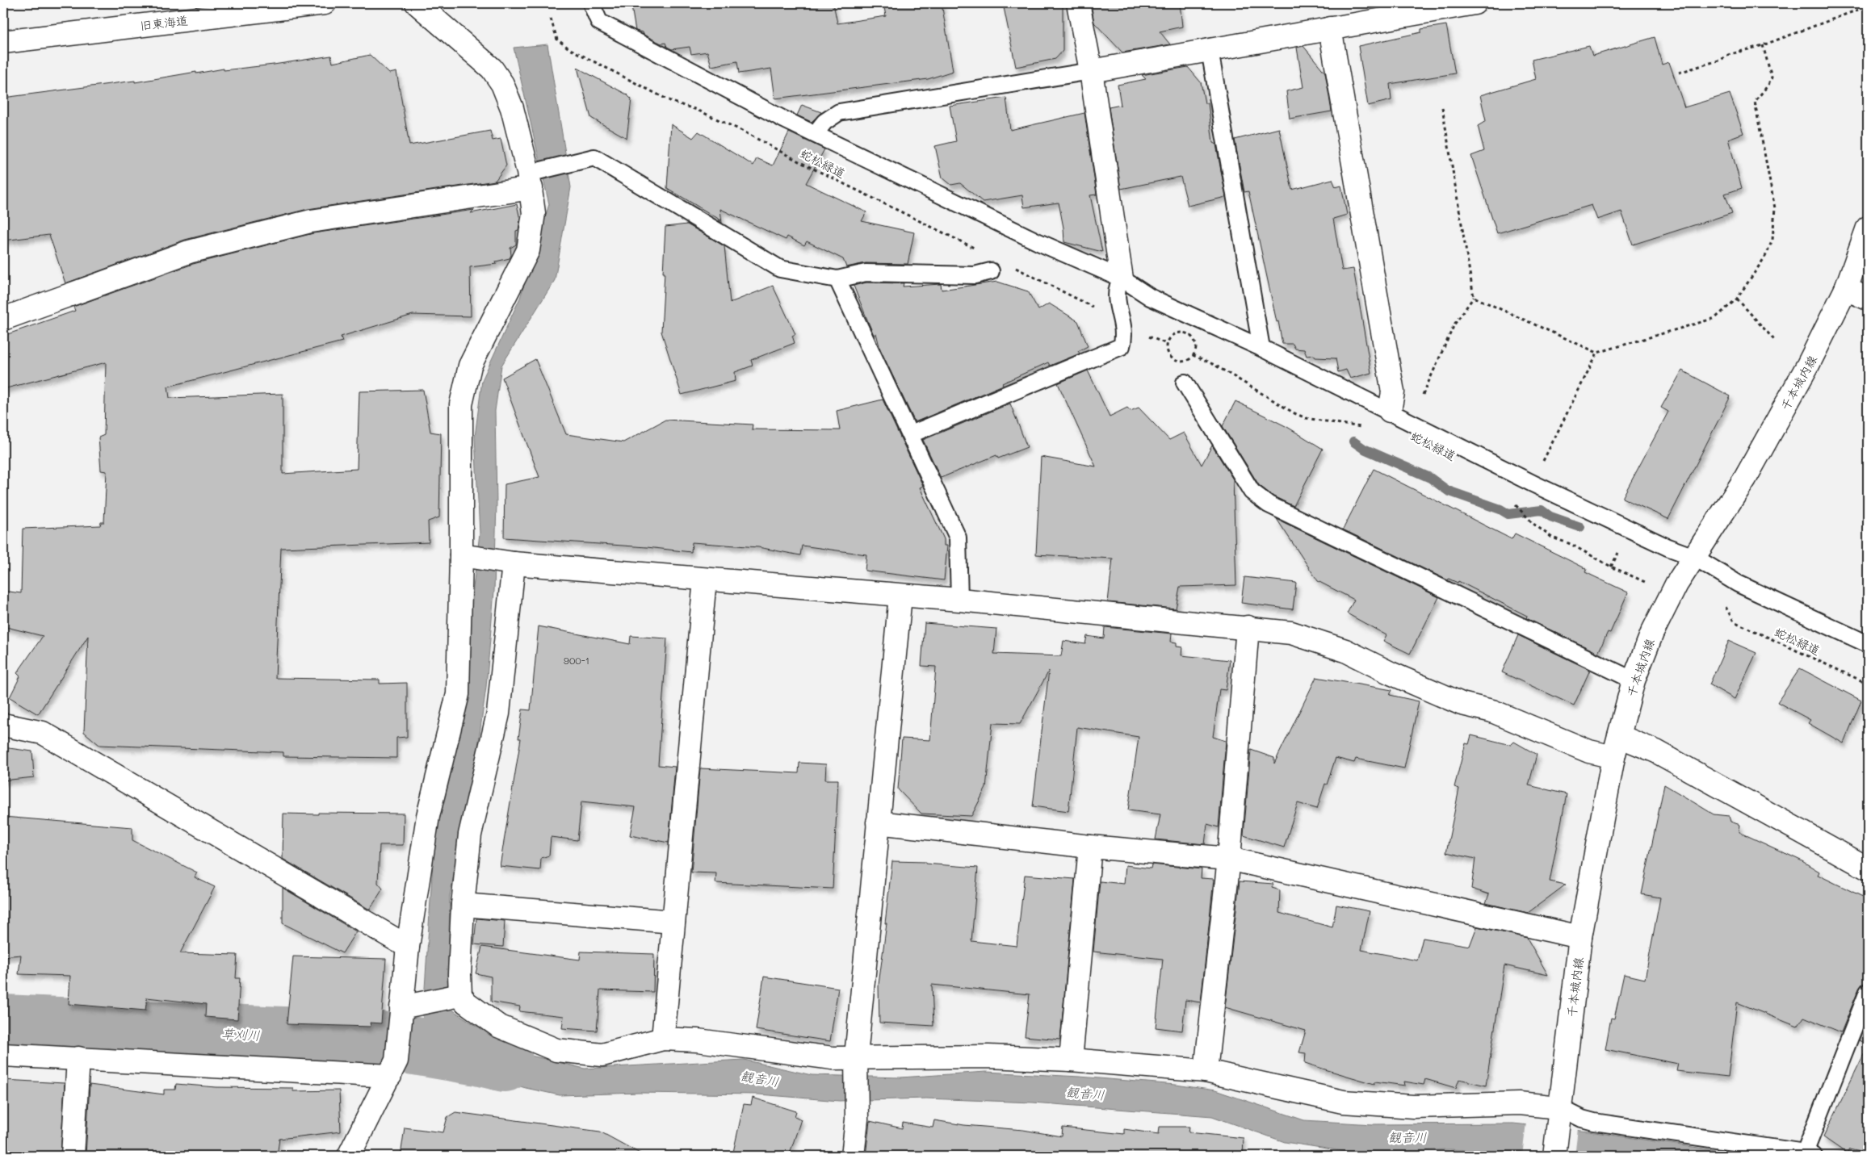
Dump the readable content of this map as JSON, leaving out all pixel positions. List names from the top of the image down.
{
  "streets": {
    "street": ["旧東海道", "千本城内線"],
    "path": ["蛇松緑道"]
  },
  "water": ["草刈川", "観音川"],
  "house_numbers": ["900-1"]
}
